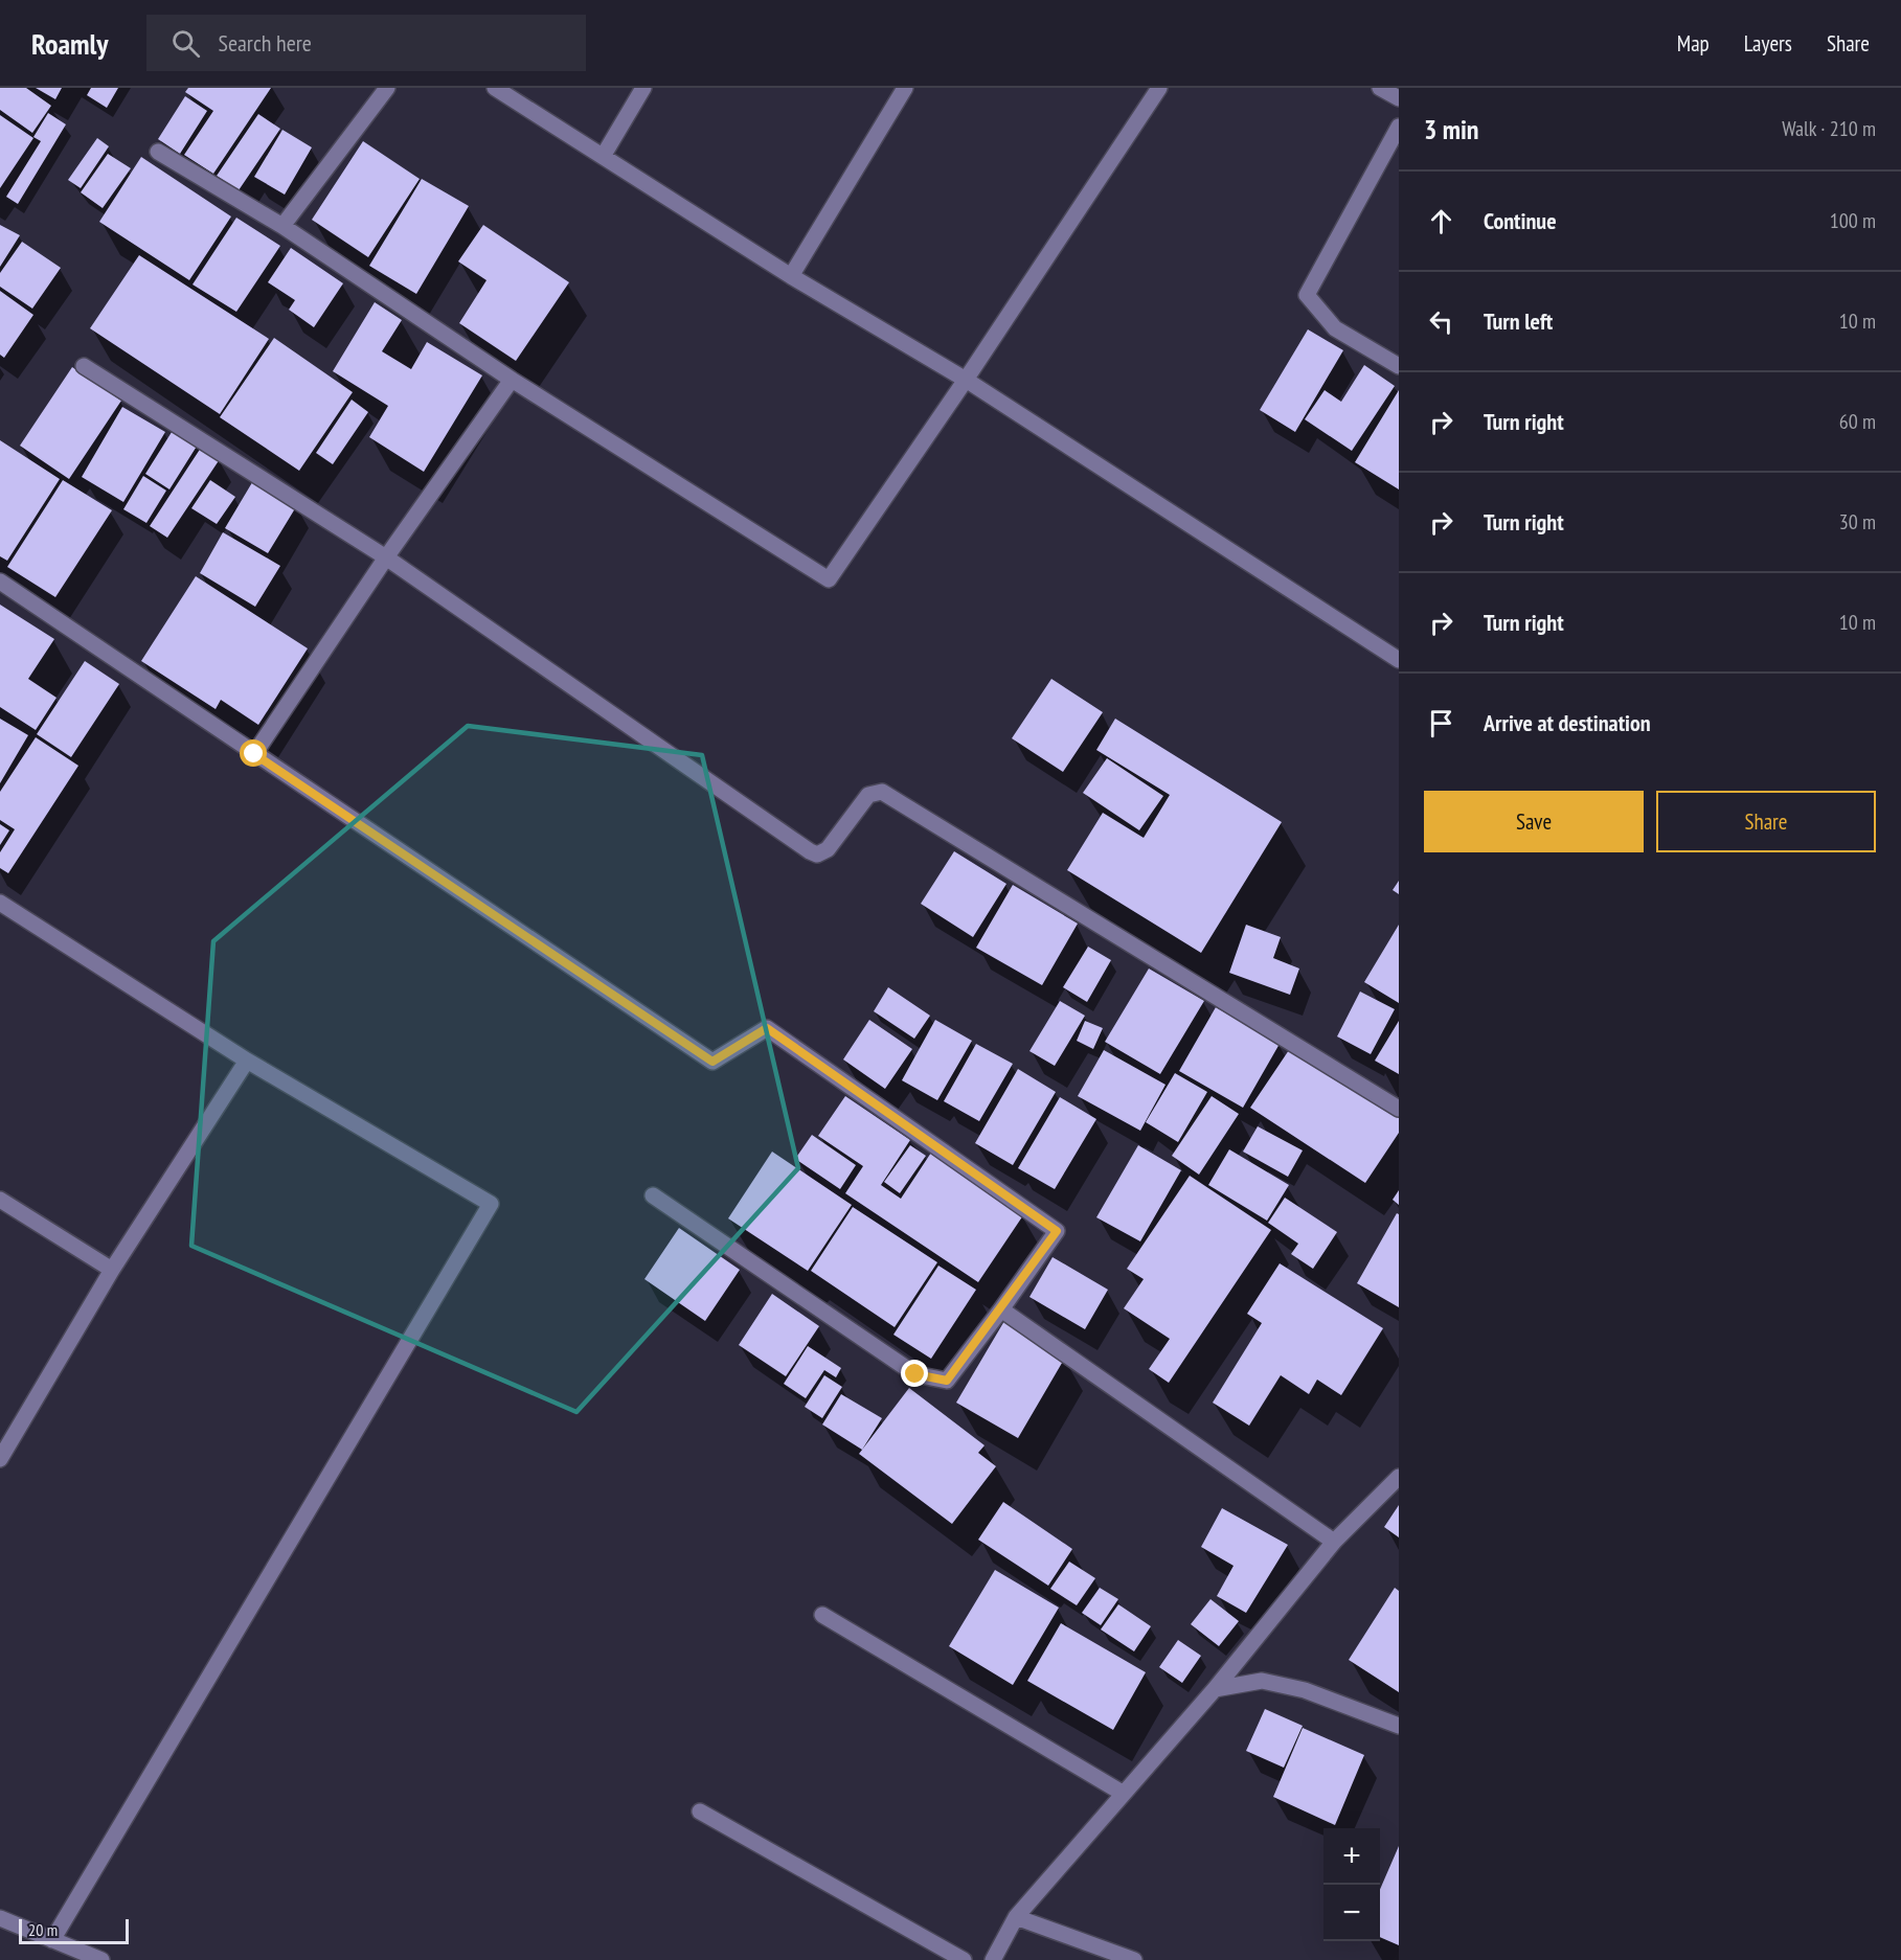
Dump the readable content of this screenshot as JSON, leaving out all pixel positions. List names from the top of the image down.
{
  "scale_bar": "20 m",
  "page": {
    "header": "Roamly",
    "search": "Search here",
    "nav": ["Map", "Layers", "Share"],
    "heading": ["3 min", "Walk · 210 m"],
    "list": [
      ["Continue", "100 m"],
      ["Turn left", "10 m"],
      ["Turn right", "60 m"],
      ["Turn right", "30 m"],
      ["Turn right", "10 m"],
      "Arrive at destination"
    ],
    "buttons": ["Save", "Share"],
    "map_buttons": ["+", "−"],
    "scale": "20 m"
  }
}
